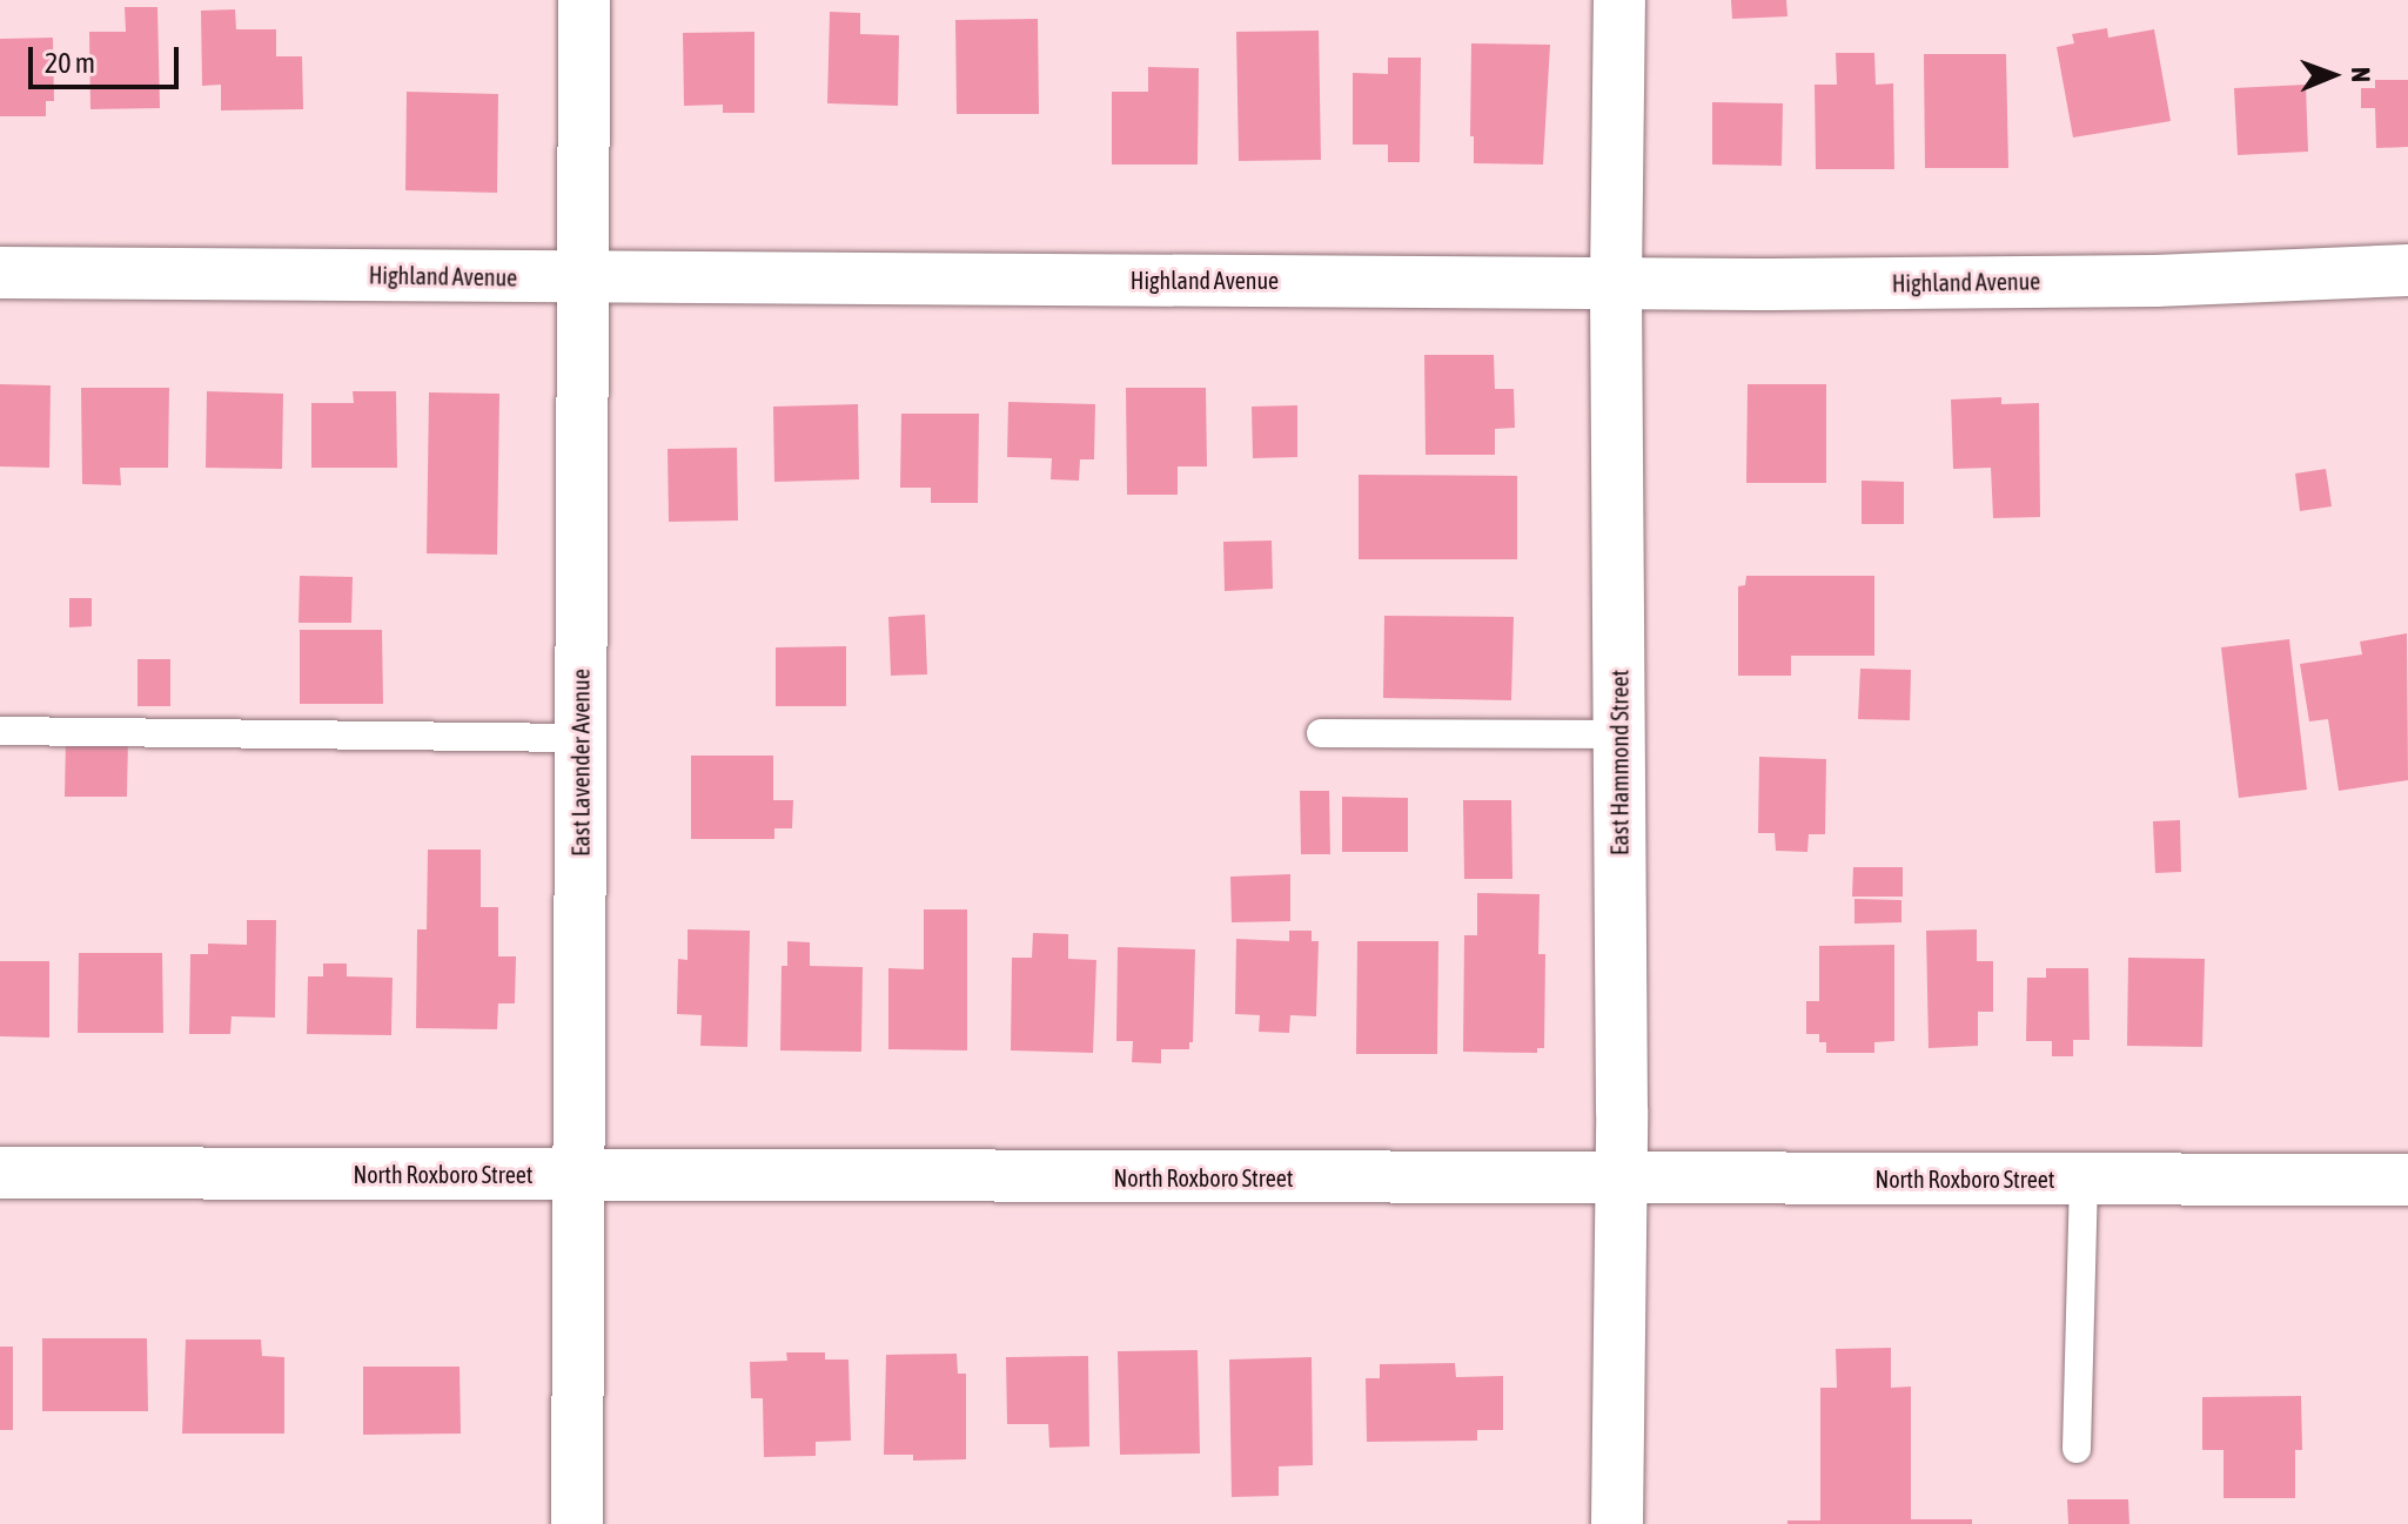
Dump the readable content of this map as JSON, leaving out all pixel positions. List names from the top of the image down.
{
  "streets": {
    "street": [
      "Highland Avenue",
      "East Lavender Avenue",
      "East Hammond Street",
      "North Roxboro Street"
    ]
  },
  "crossings": [
    ["Highland Avenue", "East Lavender Avenue"],
    ["Highland Avenue", "East Hammond Street"],
    ["East Lavender Avenue", "North Roxboro Street"],
    ["East Hammond Street", "North Roxboro Street"]
  ],
  "scale_bar": "20 m",
  "north": "right"
}
